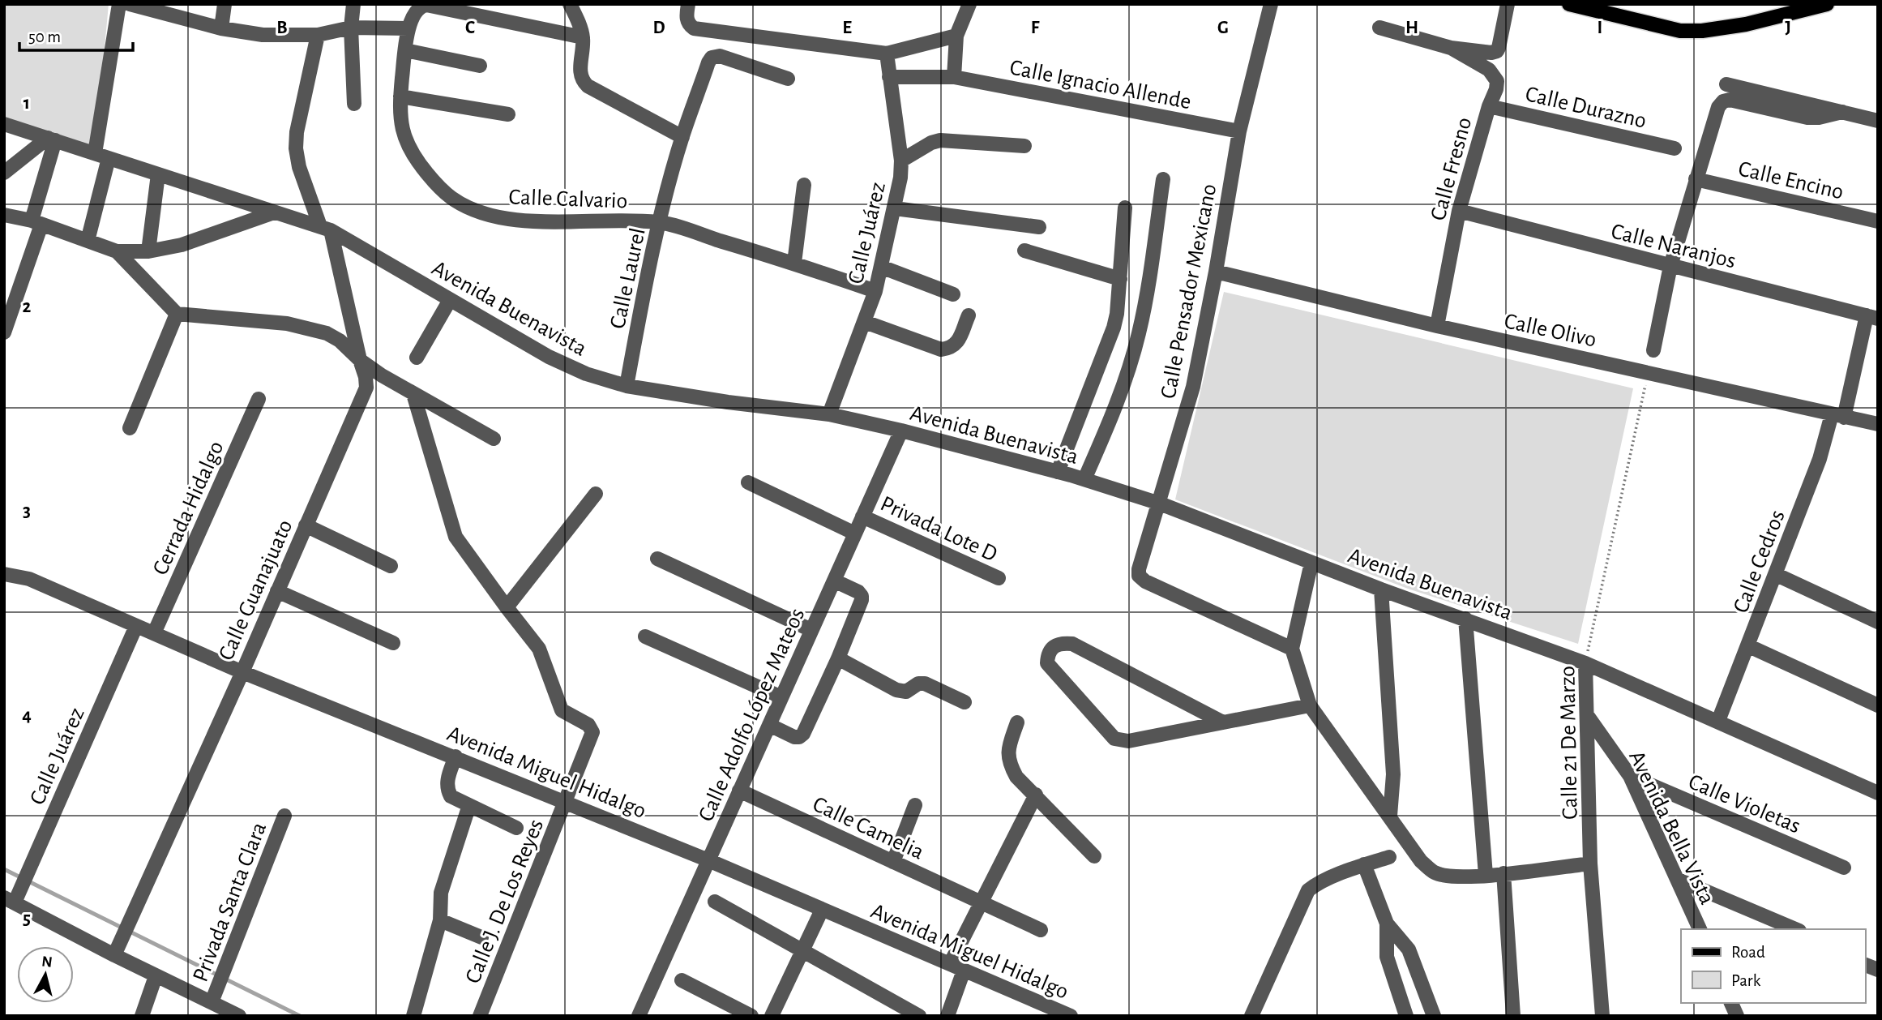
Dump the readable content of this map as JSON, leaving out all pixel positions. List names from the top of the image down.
{
  "streets": {
    "street": [
      "Calle Ignacio Allende",
      "Calle Durazno",
      "Calle Fresno",
      "Calle Encino",
      "Calle Calvario",
      "Calle Juárez",
      "Calle Naranjos",
      "Calle Laurel",
      "Calle Pensador Mexicano",
      "Avenida Buenavista",
      "Calle Olivo",
      "Cerrada Hidalgo",
      "Privada Lote D",
      "Calle Cedros",
      "Calle Guanajuato",
      "Calle Adolfo López Mateos",
      "Calle 21 De Marzo",
      "Avenida Miguel Hidalgo",
      "Calle Violetas",
      "Calle Camelia",
      "Avenida Bella Vista",
      "Calle J. De Los Reyes",
      "Privada Santa Clara"
    ]
  },
  "crossings": [
    ["Calle Ignacio Allende", "Calle Juárez"],
    ["Calle Ignacio Allende", "Calle Pensador Mexicano"],
    ["Calle Durazno", "Calle Fresno"],
    ["Calle Fresno", "Calle Naranjos"],
    ["Calle Fresno", "Calle Olivo"],
    ["Calle Calvario", "Calle Juárez"],
    ["Calle Calvario", "Calle Laurel"],
    ["Calle Juárez", "Avenida Buenavista"],
    ["Calle Juárez", "Avenida Miguel Hidalgo"],
    ["Calle Naranjos", "Calle Cedros"],
    ["Calle Laurel", "Avenida Buenavista"],
    ["Calle Pensador Mexicano", "Avenida Buenavista"],
    ["Calle Pensador Mexicano", "Calle Olivo"],
    ["Avenida Buenavista", "Calle Cedros"],
    ["Avenida Buenavista", "Calle Guanajuato"],
    ["Avenida Buenavista", "Calle Adolfo López Mateos"],
    ["Avenida Buenavista", "Calle 21 De Marzo"],
    ["Calle Olivo", "Calle Cedros"],
    ["Calle Olivo", "Calle 21 De Marzo"],
    ["Cerrada Hidalgo", "Avenida Miguel Hidalgo"],
    ["Privada Lote D", "Calle Adolfo López Mateos"],
    ["Calle Guanajuato", "Avenida Miguel Hidalgo"],
    ["Calle Adolfo López Mateos", "Avenida Miguel Hidalgo"],
    ["Calle Adolfo López Mateos", "Calle Camelia"],
    ["Calle 21 De Marzo", "Avenida Bella Vista"],
    ["Avenida Miguel Hidalgo", "Calle J. De Los Reyes"],
    ["Calle Violetas", "Avenida Bella Vista"]
  ],
  "legend": ["Road", "Park"],
  "scale_bar": "50 m",
  "north": "top",
  "grid": {
    "columns": [
      "B",
      "C",
      "D",
      "E",
      "F",
      "G",
      "H",
      "I",
      "J"
    ],
    "rows": [
      "1",
      "2",
      "3",
      "4",
      "5"
    ]
  }
}
